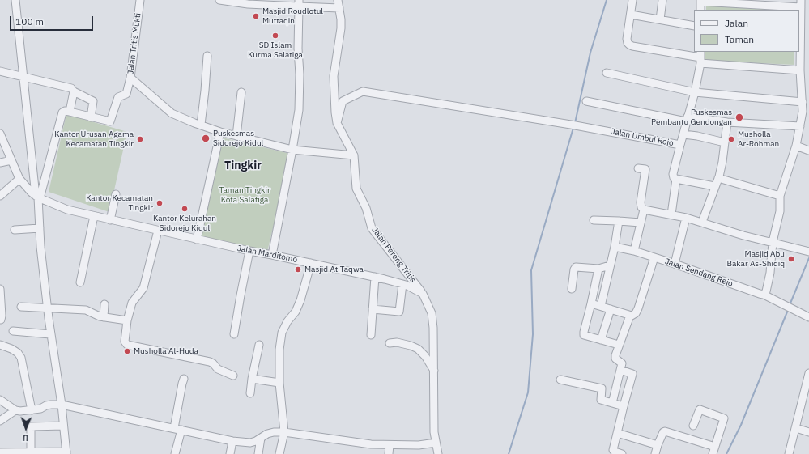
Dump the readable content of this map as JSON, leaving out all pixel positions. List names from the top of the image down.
{
  "streets": {
    "street": [
      "Jalan Tritis Mukti",
      "Jalan Umbul Rejo",
      "Jalan Marditomo",
      "Jalan Pereng Tritis",
      "Jalan Sendang Rejo"
    ]
  },
  "crossings": [
    ["Jalan Tritis Mukti", "Jalan Pereng Tritis"],
    ["Jalan Umbul Rejo", "Jalan Pereng Tritis"],
    ["Jalan Marditomo", "Jalan Pereng Tritis"]
  ],
  "districts": ["Tingkir"],
  "parks": ["Taman Tingkir Kota Salatiga"],
  "places": [
    "Masjid Roudlotul Muttaqin",
    "SD Islam Kurma Salatiga",
    "Puskesmas Pembantu Gendongan",
    "Puskesmas Sidorejo Kidul",
    "Kantor Urusan Agama Kecamatan Tingkir",
    "Musholla Ar-Rohman",
    "Kantor Kecamatan Tingkir",
    "Kantor Kelurahan Sidorejo Kidul",
    "Masjid Abu Bakar As-Shidiq",
    "Masjid At Taqwa",
    "Musholla Al-Huda"
  ],
  "legend": ["Jalan", "Taman"],
  "scale_bar": "100 m",
  "north": "bottom"
}
